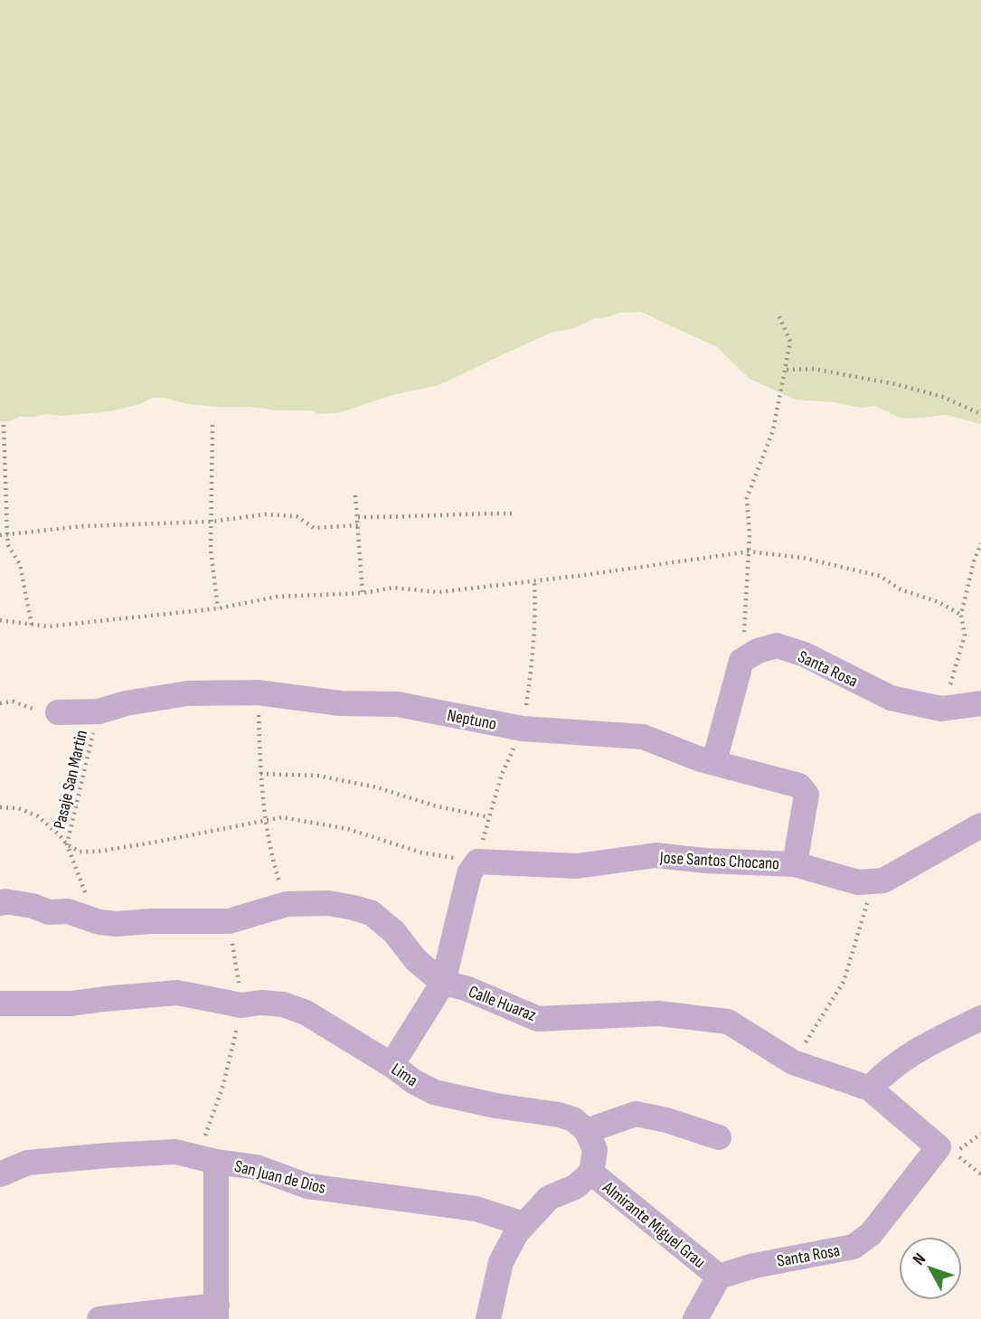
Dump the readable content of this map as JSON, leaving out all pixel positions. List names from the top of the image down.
{
  "streets": {
    "street": [
      "Santa Rosa",
      "Neptuno",
      "Jose Santos Chocano",
      "Calle Huaraz",
      "Lima",
      "San Juan de Dios",
      "Almirante Miguel Grau"
    ],
    "path": ["Pasaje San Martin"]
  },
  "crossings": [
    ["Santa Rosa", "Calle Huaraz"],
    ["Santa Rosa", "Almirante Miguel Grau"],
    ["Neptuno", "Pasaje San Martin"],
    ["Neptuno", "Jose Santos Chocano"],
    ["Pasaje San Martin", "Calle Huaraz"]
  ],
  "north": "top left"
}
